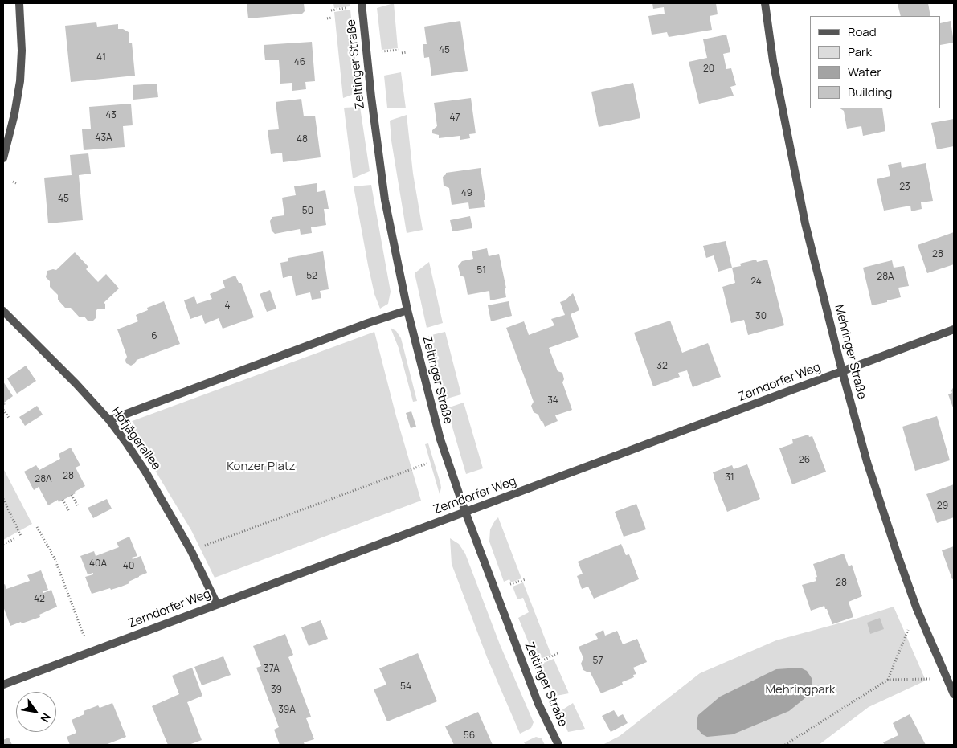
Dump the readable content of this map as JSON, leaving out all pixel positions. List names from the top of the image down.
{
  "streets": {
    "street": [
      "Zeltinger Straße",
      "Mehringer Straße",
      "Zerndorfer Weg",
      "Hofjägerallee"
    ]
  },
  "crossings": [
    ["Zeltinger Straße", "Zerndorfer Weg"],
    ["Mehringer Straße", "Zerndorfer Weg"],
    ["Zerndorfer Weg", "Hofjägerallee"]
  ],
  "parks": ["Konzer Platz", "Mehringpark"],
  "house_numbers": [
    "45",
    "41",
    "46",
    "20",
    "43",
    "47",
    "43A",
    "48",
    "23",
    "49",
    "45",
    "50",
    "28",
    "51",
    "52",
    "28A",
    "24",
    "4",
    "30",
    "6",
    "32",
    "34",
    "26",
    "28",
    "31",
    "28A",
    "29",
    "40A",
    "40",
    "28",
    "42",
    "57",
    "37A",
    "54",
    "39",
    "39A",
    "56"
  ],
  "legend": [
    "Road",
    "Park",
    "Water",
    "Building"
  ],
  "north": "bottom right"
}
